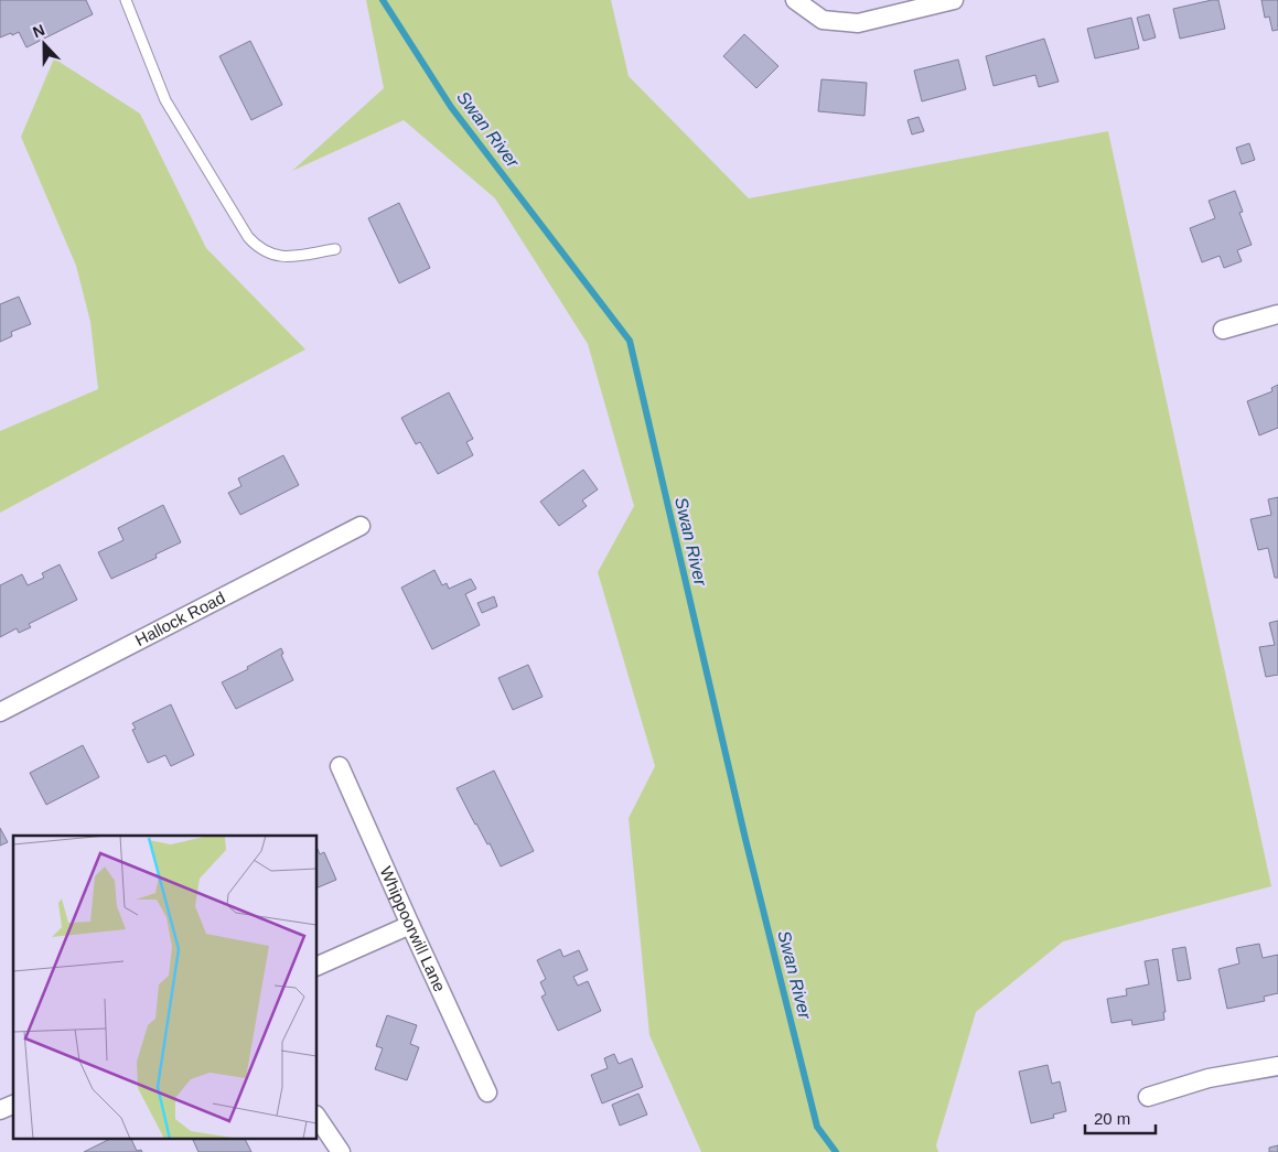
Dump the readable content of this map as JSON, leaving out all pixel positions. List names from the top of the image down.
{
  "streets": {
    "street": ["Hallock Road", "Whippoorwill Lane"]
  },
  "water": ["Swan River"],
  "scale_bar": "20 m",
  "north": "top"
}
